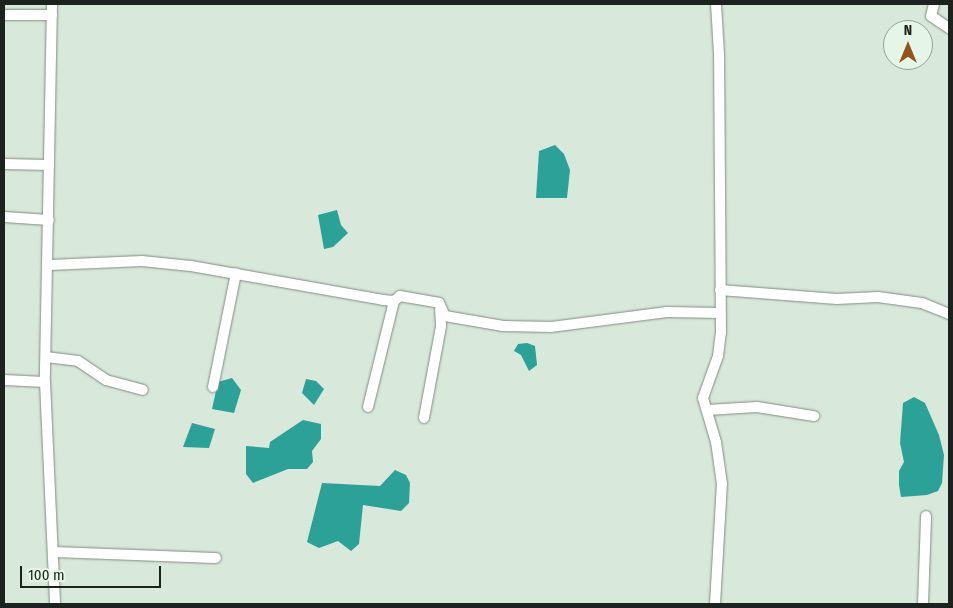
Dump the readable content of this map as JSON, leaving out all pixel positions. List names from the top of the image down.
{
  "scale_bar": "100 m",
  "north": "top"
}
